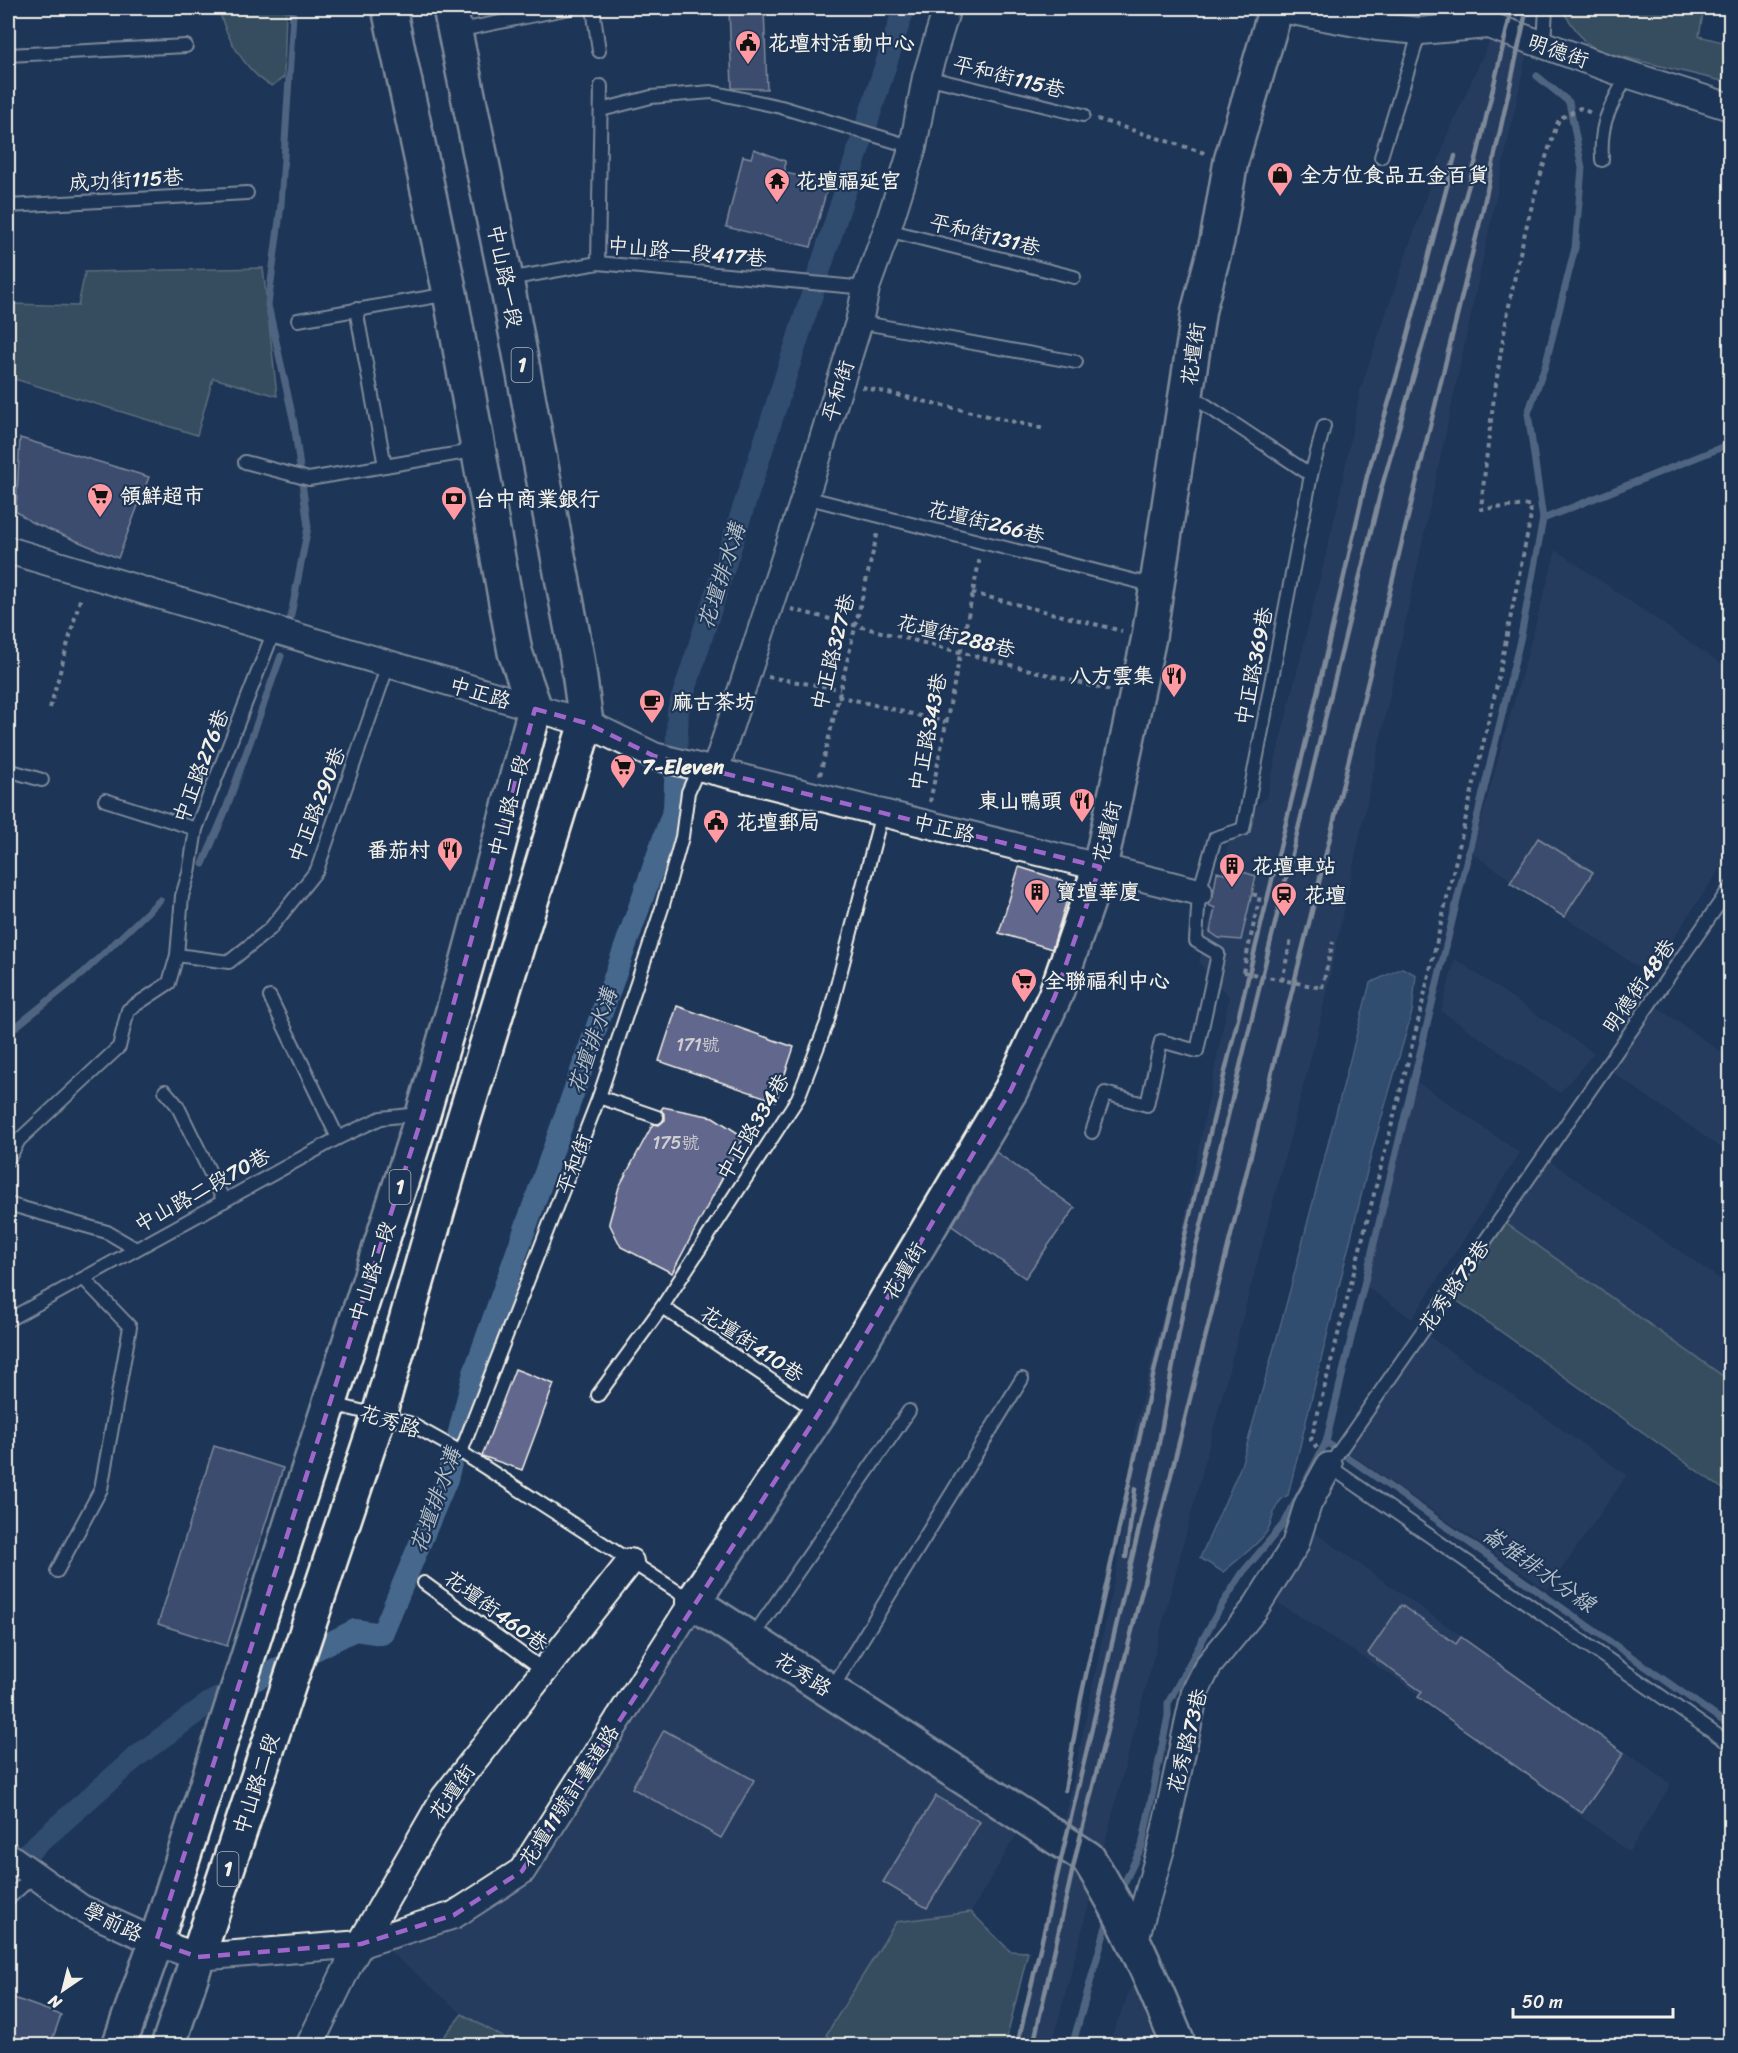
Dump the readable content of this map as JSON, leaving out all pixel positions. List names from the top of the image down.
{
  "streets": {
    "main road": [
      "中山路一段",
      "花壇街",
      "1",
      "中山路二段",
      "花秀路"
    ],
    "street": [
      "明德街",
      "平和街",
      "中正路",
      "花秀路73巷",
      "花壇11號計畫道路",
      "學前路"
    ],
    "lane": [
      "平和街115巷",
      "成功街115巷",
      "平和街131巷",
      "中山路一段417巷",
      "花壇街266巷",
      "中正路369巷",
      "中正路276巷",
      "中正路290巷",
      "明德街48巷",
      "中正路334巷",
      "中山路二段70巷",
      "花壇街410巷",
      "花壇街460巷"
    ],
    "path": ["花壇街288巷", "中正路327巷", "中正路343巷"]
  },
  "crossings": [
    ["明德街", "花壇街"],
    ["平和街115巷", "平和街"],
    ["平和街131巷", "平和街"],
    ["中山路一段417巷", "中山路一段"],
    ["中山路一段417巷", "平和街"],
    ["中山路一段", "1"],
    ["中山路一段", "中正路"],
    ["花壇街", "花壇街266巷"],
    ["花壇街", "花壇街288巷"],
    ["花壇街", "中正路"],
    ["花壇街", "花壇街410巷"],
    ["花壇街", "花秀路"],
    ["花壇街", "花壇街460巷"],
    ["花壇街", "花壇11號計畫道路"],
    ["1", "中正路"],
    ["1", "中山路二段"],
    ["1", "花秀路"],
    ["1", "學前路"],
    ["平和街", "花壇街266巷"],
    ["平和街", "花壇街288巷"],
    ["平和街", "中正路"],
    ["平和街", "花秀路"],
    ["花壇街266巷", "中正路327巷"],
    ["花壇街266巷", "中正路343巷"],
    ["花壇街288巷", "中正路327巷"],
    ["花壇街288巷", "中正路343巷"],
    ["中正路327巷", "中正路"],
    ["中正路369巷", "中正路"],
    ["中正路", "中正路343巷"],
    ["中正路", "中正路276巷"],
    ["中正路", "中正路290巷"],
    ["中正路", "中山路二段"],
    ["中正路", "中正路334巷"],
    ["中正路276巷", "中正路290巷"],
    ["中山路二段", "中山路二段70巷"],
    ["中山路二段", "花秀路"],
    ["中山路二段", "花壇11號計畫道路"],
    ["中山路二段", "學前路"],
    ["明德街48巷", "花秀路73巷"],
    ["中正路334巷", "花壇街410巷"],
    ["花秀路73巷", "花秀路"],
    ["花秀路", "花壇11號計畫道路"],
    ["花壇11號計畫道路", "學前路"]
  ],
  "water": ["花壇排水溝", "崙雅排水分線"],
  "places": {
    "public building": ["花壇村活動中心", "花壇郵局"],
    "shop": ["全方位食品五金百貨"],
    "temple": ["花壇福延宮"],
    "supermarket": ["領鮮超市", "7-Eleven", "全聯福利中心"],
    "bank": ["台中商業銀行"],
    "restaurant": ["八方雲集", "東山鴨頭", "番茄村"],
    "cafe": ["麻古茶坊"],
    "building": ["花壇車站", "寶壇華廈"],
    "station": ["花壇"]
  },
  "house_numbers": ["171號", "175號"],
  "scale_bar": "50 m",
  "north": "bottom left"
}
